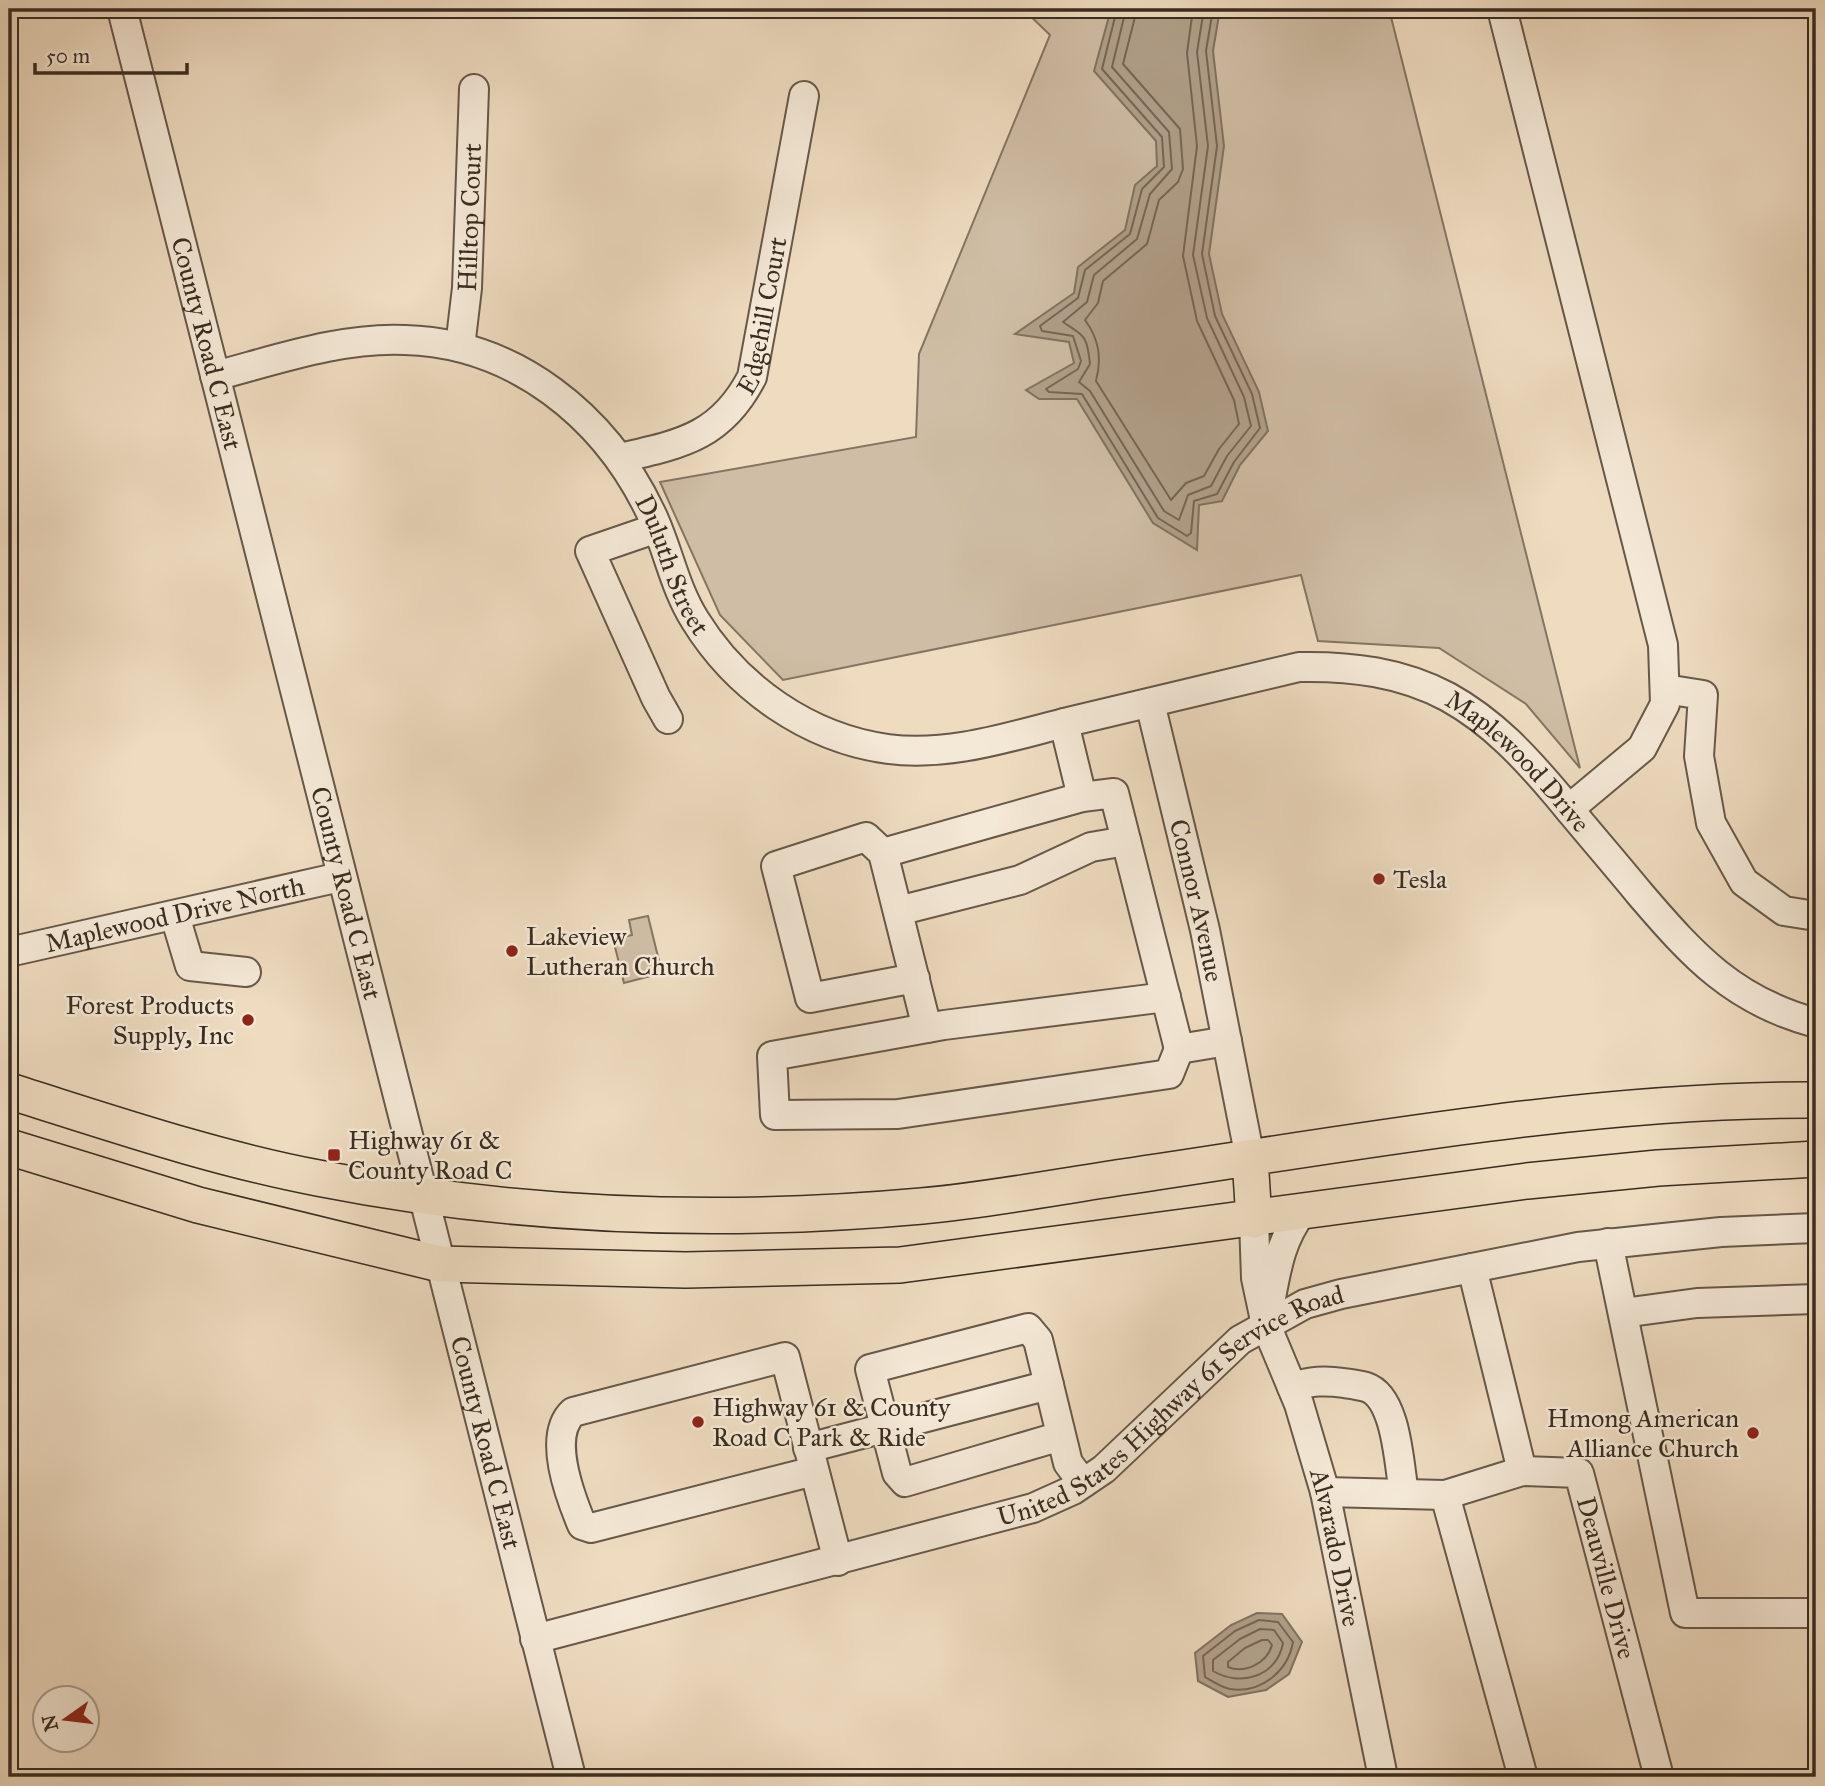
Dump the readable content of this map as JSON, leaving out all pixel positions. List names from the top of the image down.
{
  "streets": {
    "main road": ["Connor Avenue"],
    "street": [
      "Hilltop Court",
      "Edgehill Court",
      "County Road C East",
      "Duluth Street",
      "Maplewood Drive",
      "Maplewood Drive North",
      "United States Highway 61 Service Road",
      "Alvarado Drive",
      "Deauville Drive"
    ]
  },
  "crossings": [
    ["Hilltop Court", "Duluth Street"],
    ["Edgehill Court", "Duluth Street"],
    ["County Road C East", "Duluth Street"],
    ["County Road C East", "Maplewood Drive North"],
    ["County Road C East", "United States Highway 61 Service Road"],
    ["Duluth Street", "Maplewood Drive"],
    ["Duluth Street", "Connor Avenue"],
    ["Maplewood Drive", "Connor Avenue"],
    ["Connor Avenue", "Alvarado Drive"],
    ["United States Highway 61 Service Road", "Alvarado Drive"]
  ],
  "places": {
    "other": [
      "Tesla",
      "Lakeview Lutheran Church",
      "Forest Products Supply, Inc",
      "Highway 61 & County Road C Park & Ride",
      "Hmong American Alliance Church"
    ],
    "transit": ["Highway 61 & County Road C"]
  },
  "scale_bar": "50 m",
  "north": "left"
}
